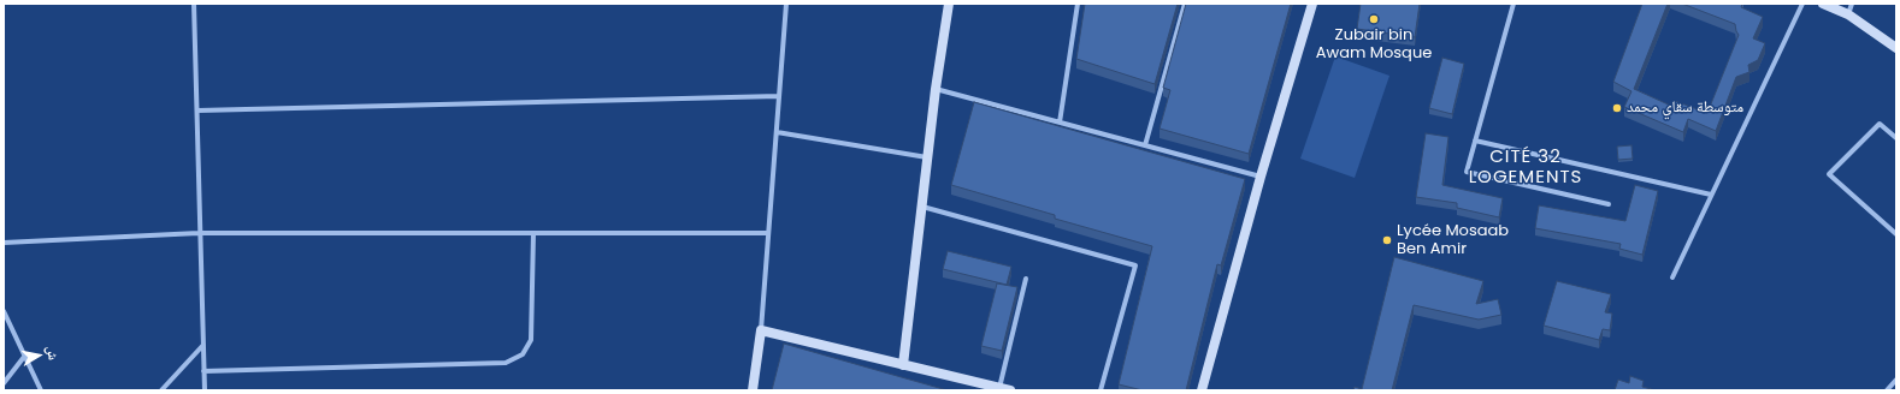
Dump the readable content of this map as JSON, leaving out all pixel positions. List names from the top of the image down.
{
  "districts": ["CITÉ 32 LOGEMENTS"],
  "places": ["Zubair bin Awam Mosque", "متوسطة سقاي محمد", "Lycée Mosaab Ben Amir"],
  "north": "right"
}
